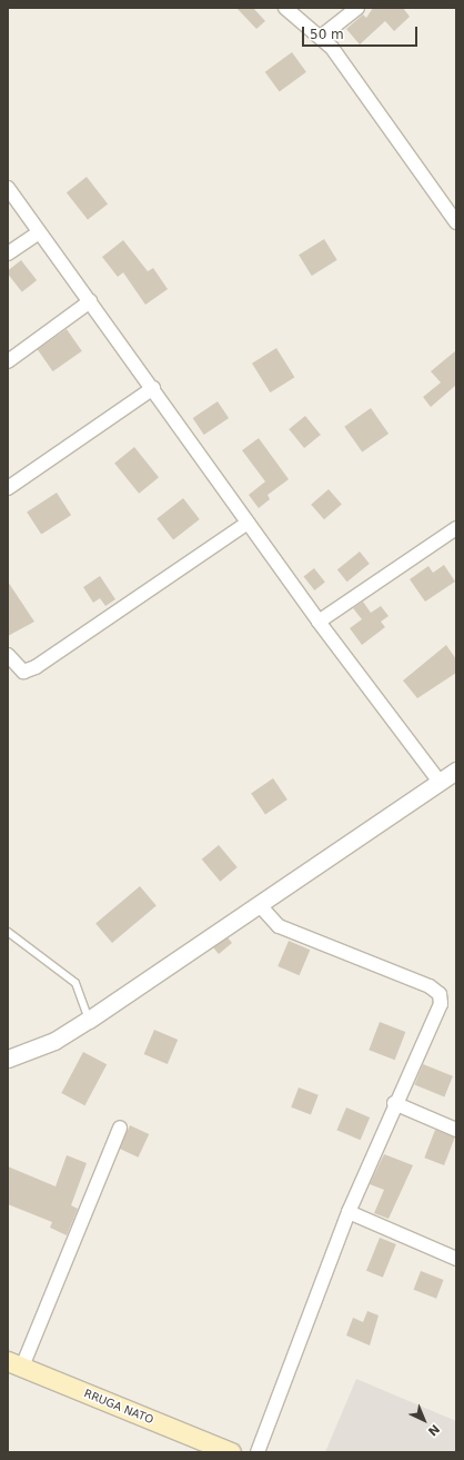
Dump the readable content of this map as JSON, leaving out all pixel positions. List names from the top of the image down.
{
  "streets": {
    "main road": ["RRUGA NATO"]
  },
  "scale_bar": "50 m",
  "north": "bottom right"
}
